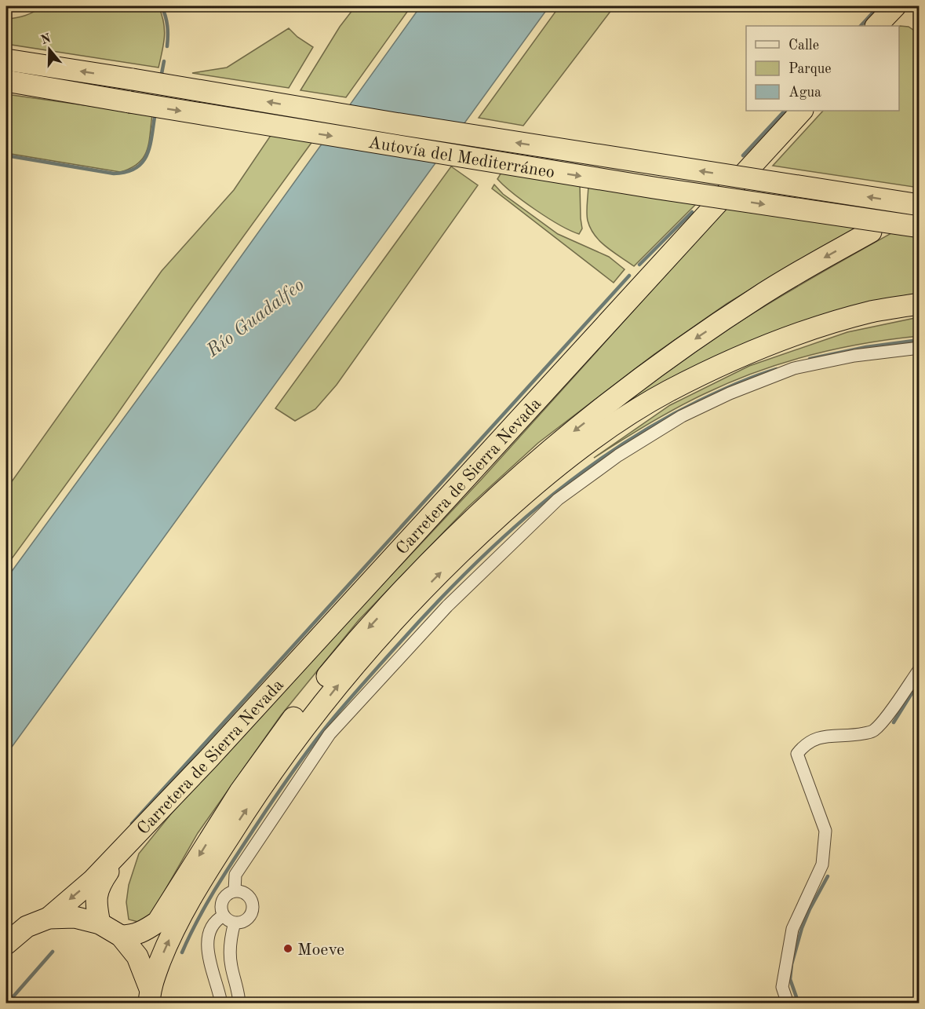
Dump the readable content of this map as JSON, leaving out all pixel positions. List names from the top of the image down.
{
  "streets": {
    "highway": ["Autovía del Mediterráneo", "Carretera de Sierra Nevada"]
  },
  "water": ["Río Guadalfeo"],
  "places": ["Moeve"],
  "legend": ["Calle", "Parque", "Agua"],
  "north": "top"
}
